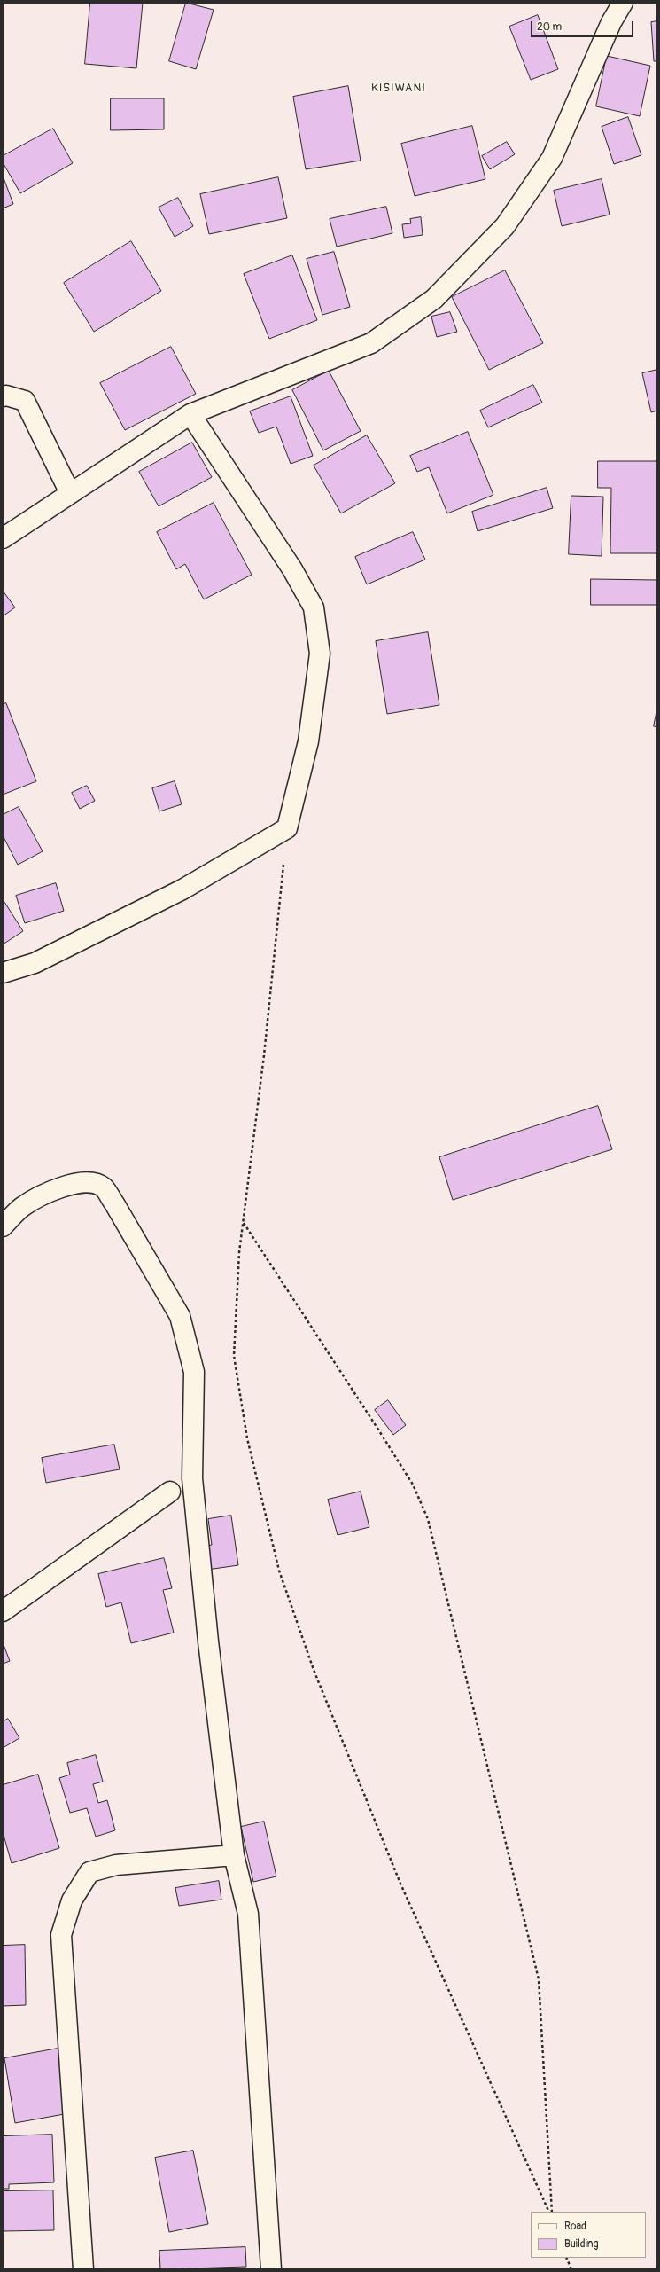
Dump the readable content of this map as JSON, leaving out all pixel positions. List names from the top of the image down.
{
  "districts": ["KISIWANI"],
  "legend": ["Road", "Building"],
  "scale_bar": "20 m"
}
